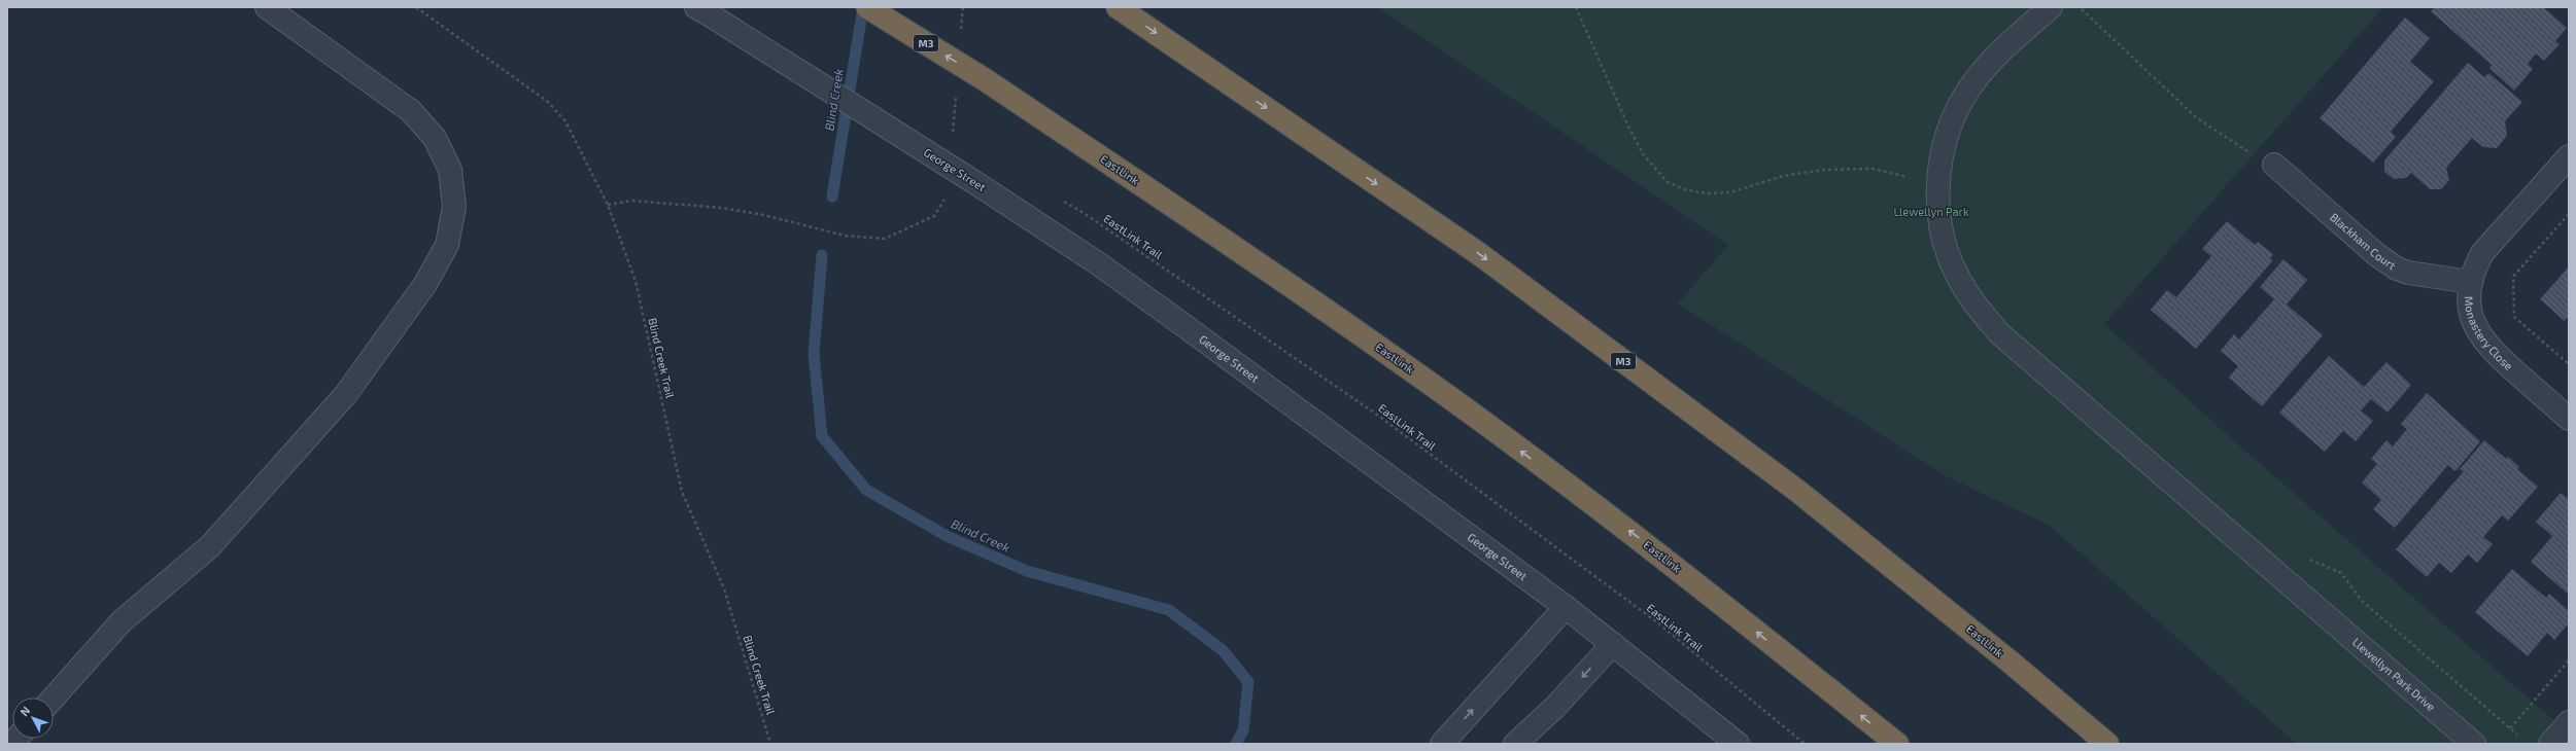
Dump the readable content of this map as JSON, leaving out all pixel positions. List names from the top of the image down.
{
  "streets": {
    "highway": ["M3", "EastLink"],
    "street": [
      "George Street",
      "Blackham Court",
      "Monastery Close",
      "Llewellyn Park Drive"
    ],
    "path": ["EastLink Trail", "Blind Creek Trail"]
  },
  "crossings": [
    ["Blackham Court", "Monastery Close"]
  ],
  "water": ["Blind Creek"],
  "parks": ["Llewellyn Park"],
  "north": "top left"
}
